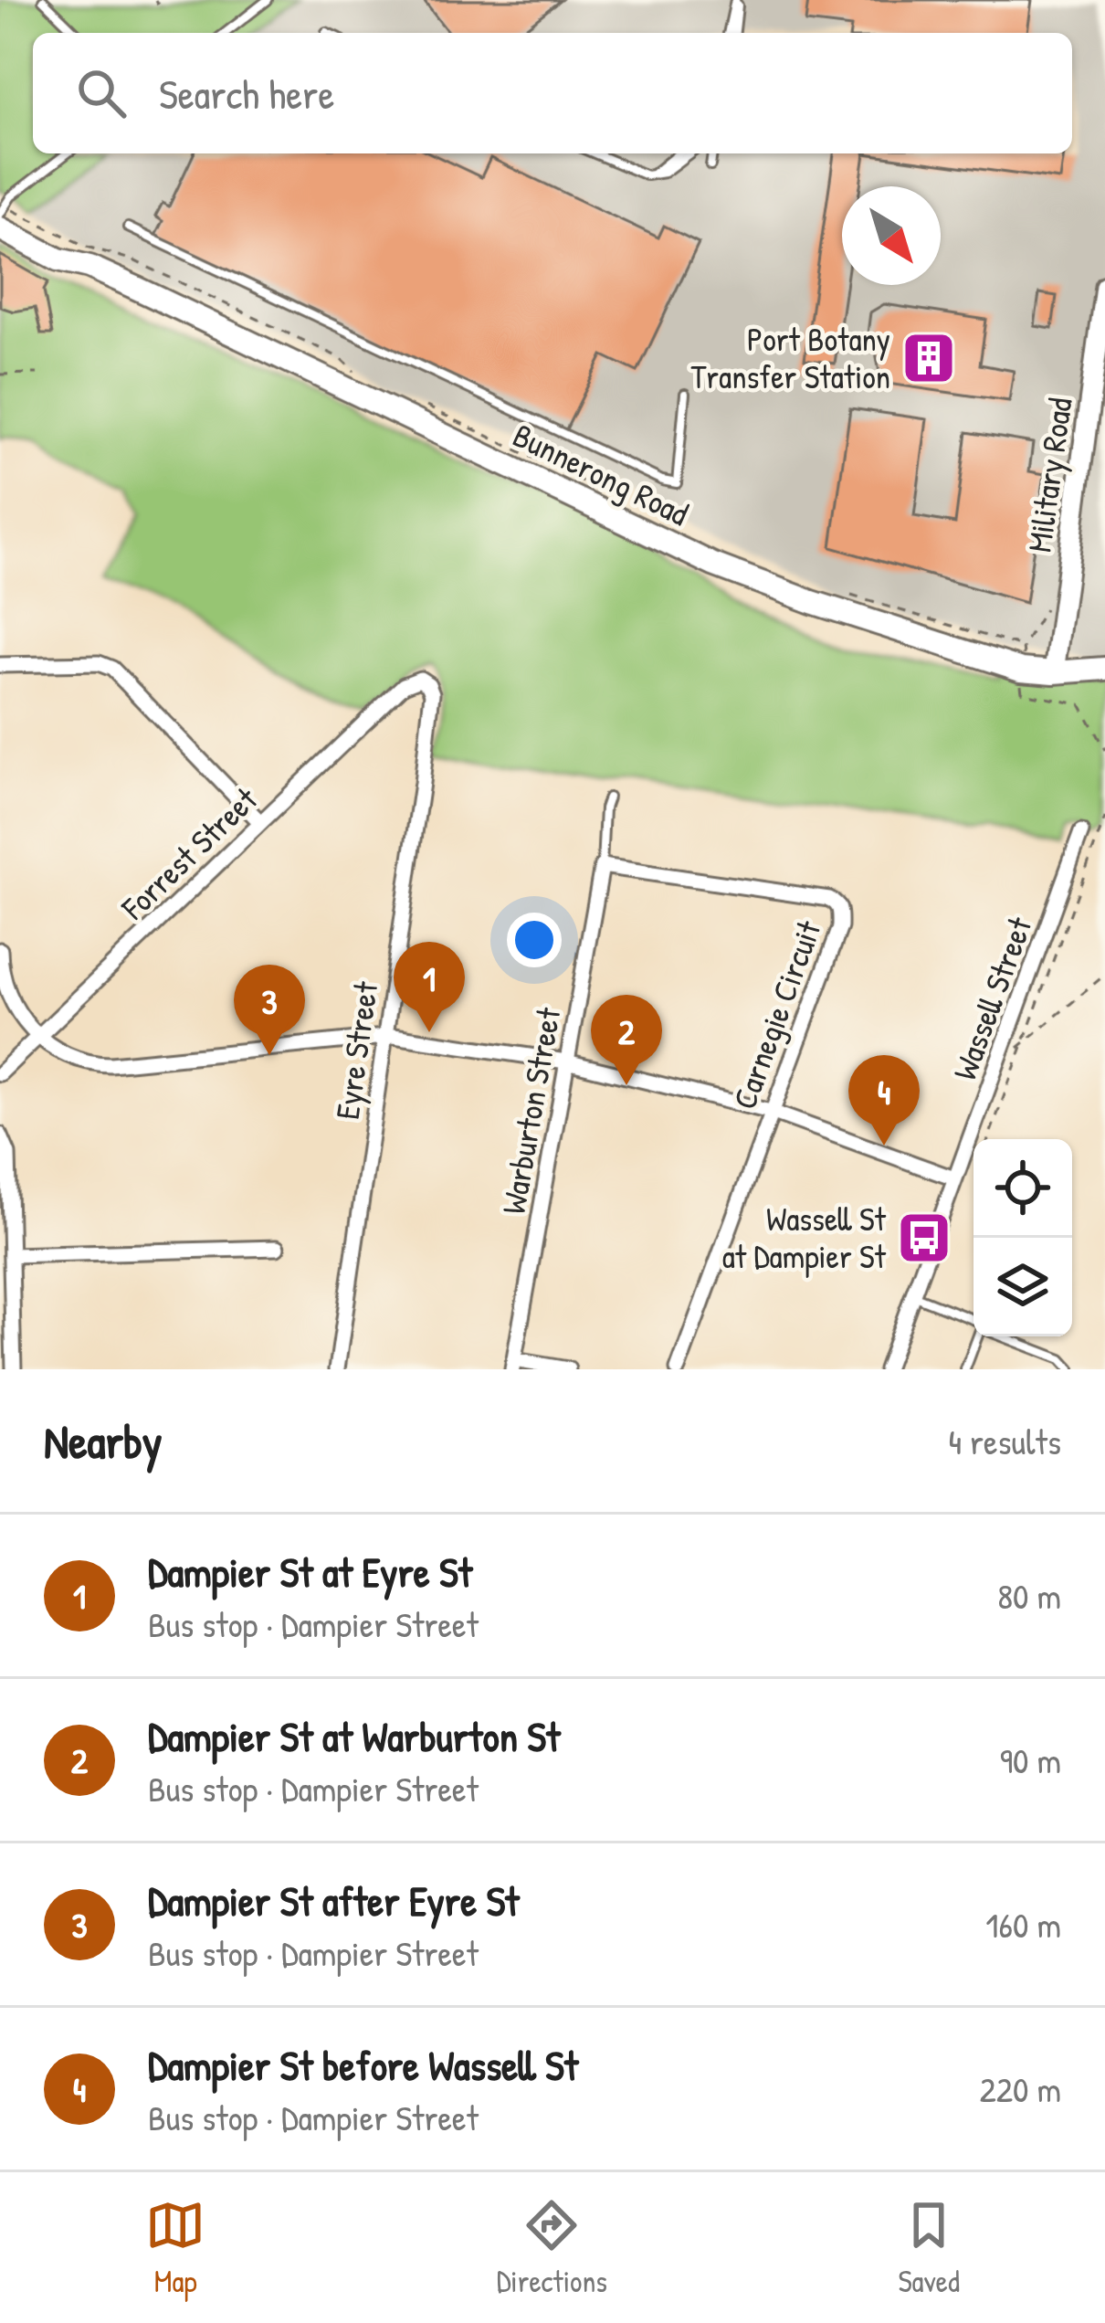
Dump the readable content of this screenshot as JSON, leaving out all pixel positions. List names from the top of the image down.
{
  "streets": {
    "main road": ["Bunnerong Road"],
    "street": [
      "Military Road",
      "Forrest Street",
      "Wassell Street",
      "Carnegie Circuit",
      "Eyre Street",
      "Warburton Street"
    ]
  },
  "crossings": [
    ["Bunnerong Road", "Military Road"],
    ["Forrest Street", "Eyre Street"],
    ["Carnegie Circuit", "Warburton Street"]
  ],
  "places": {
    "building": ["Port Botany Transfer Station"],
    "bus stop": ["Wassell St at Dampier St"]
  },
  "north": "bottom right",
  "page": {
    "search": "Search here",
    "pins": [
      "1",
      "3",
      "2",
      "4"
    ],
    "heading": ["Nearby", "4 results"],
    "list": [
      {
        "mark": "1",
        "name": "Dampier St at Eyre St",
        "note": "Bus stop · Dampier Street",
        "value": "80 m"
      },
      {
        "mark": "2",
        "name": "Dampier St at Warburton St",
        "note": "Bus stop · Dampier Street",
        "value": "90 m"
      },
      {
        "mark": "3",
        "name": "Dampier St after Eyre St",
        "note": "Bus stop · Dampier Street",
        "value": "160 m"
      },
      {
        "mark": "4",
        "name": "Dampier St before Wassell St",
        "note": "Bus stop · Dampier Street",
        "value": "220 m"
      }
    ],
    "nav": ["Map", "Directions", "Saved"]
  }
}
